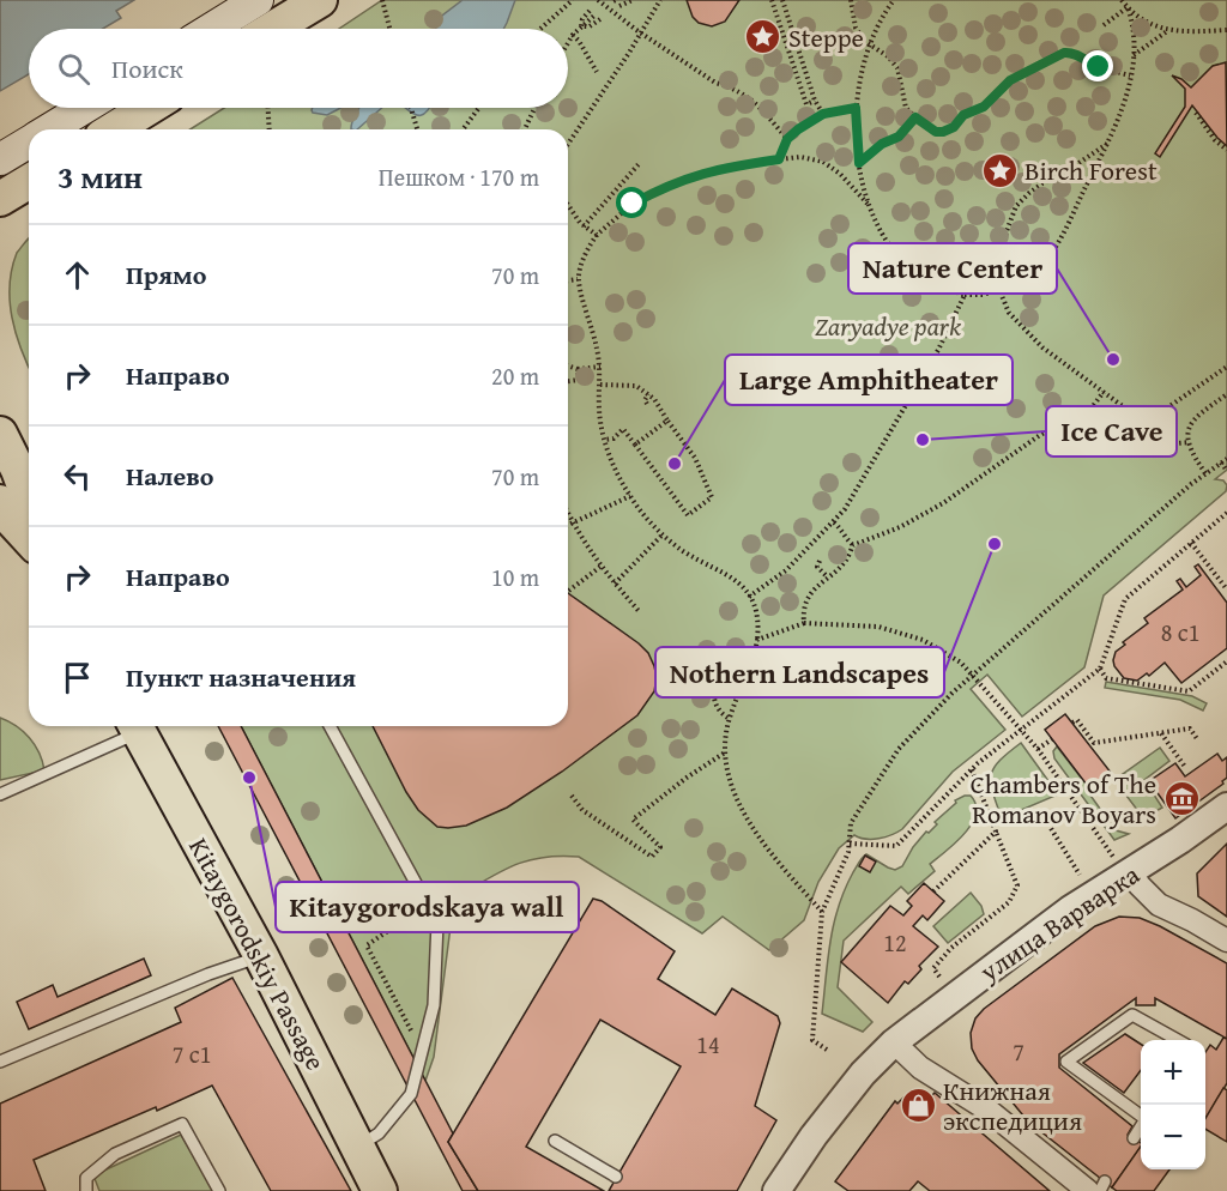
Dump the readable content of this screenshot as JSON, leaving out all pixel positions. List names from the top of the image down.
{
  "streets": {
    "main road": ["Kitaygorodskiy Passage"],
    "street": ["улица Варварка"]
  },
  "parks": ["Zaryadye park"],
  "places": {
    "place": ["Steppe", "Birch Forest"],
    "other": [
      "Nature Center",
      "Ice Cave",
      "Large Amphitheater",
      "Nothern Landscapes",
      "Kitaygorodskaya wall"
    ],
    "museum": ["Chambers of The Romanov Boyars"],
    "shop": ["Книжная экспедиция"]
  },
  "house_numbers": [
    "8 с1",
    "12",
    "14",
    "7",
    "7 с1"
  ],
  "page": {
    "search": "Поиск",
    "heading": ["3 мин", "Пешком · 170 m"],
    "list": [
      ["Прямо", "70 m"],
      ["Направо", "20 m"],
      ["Налево", "70 m"],
      ["Направо", "10 m"],
      "Пункт назначения"
    ],
    "map_buttons": ["+", "−"]
  }
}
